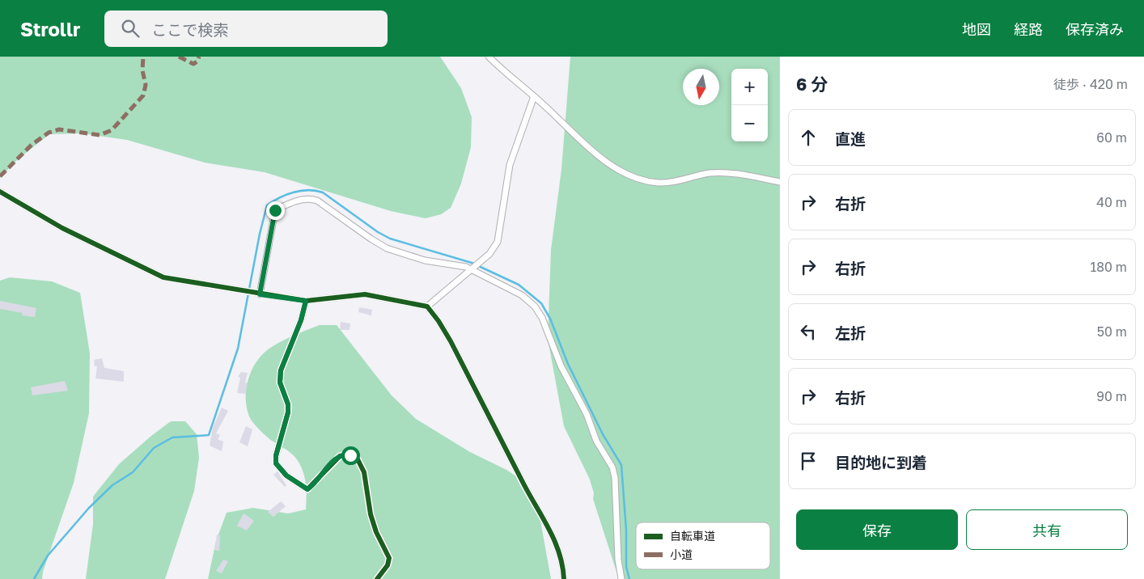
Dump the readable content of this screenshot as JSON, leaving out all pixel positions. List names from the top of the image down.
{
  "legend": ["自転車道", "小道"],
  "north": "bottom",
  "page": {
    "header": "Strollr",
    "search": "ここで検索",
    "nav": ["地図", "経路", "保存済み"],
    "heading": ["6 分", "徒歩 · 420 m"],
    "map_buttons": ["+", "−"],
    "list": [
      ["直進", "60 m"],
      ["右折", "40 m"],
      ["右折", "180 m"],
      ["左折", "50 m"],
      ["右折", "90 m"],
      "目的地に到着"
    ],
    "buttons": ["保存", "共有"]
  }
}
